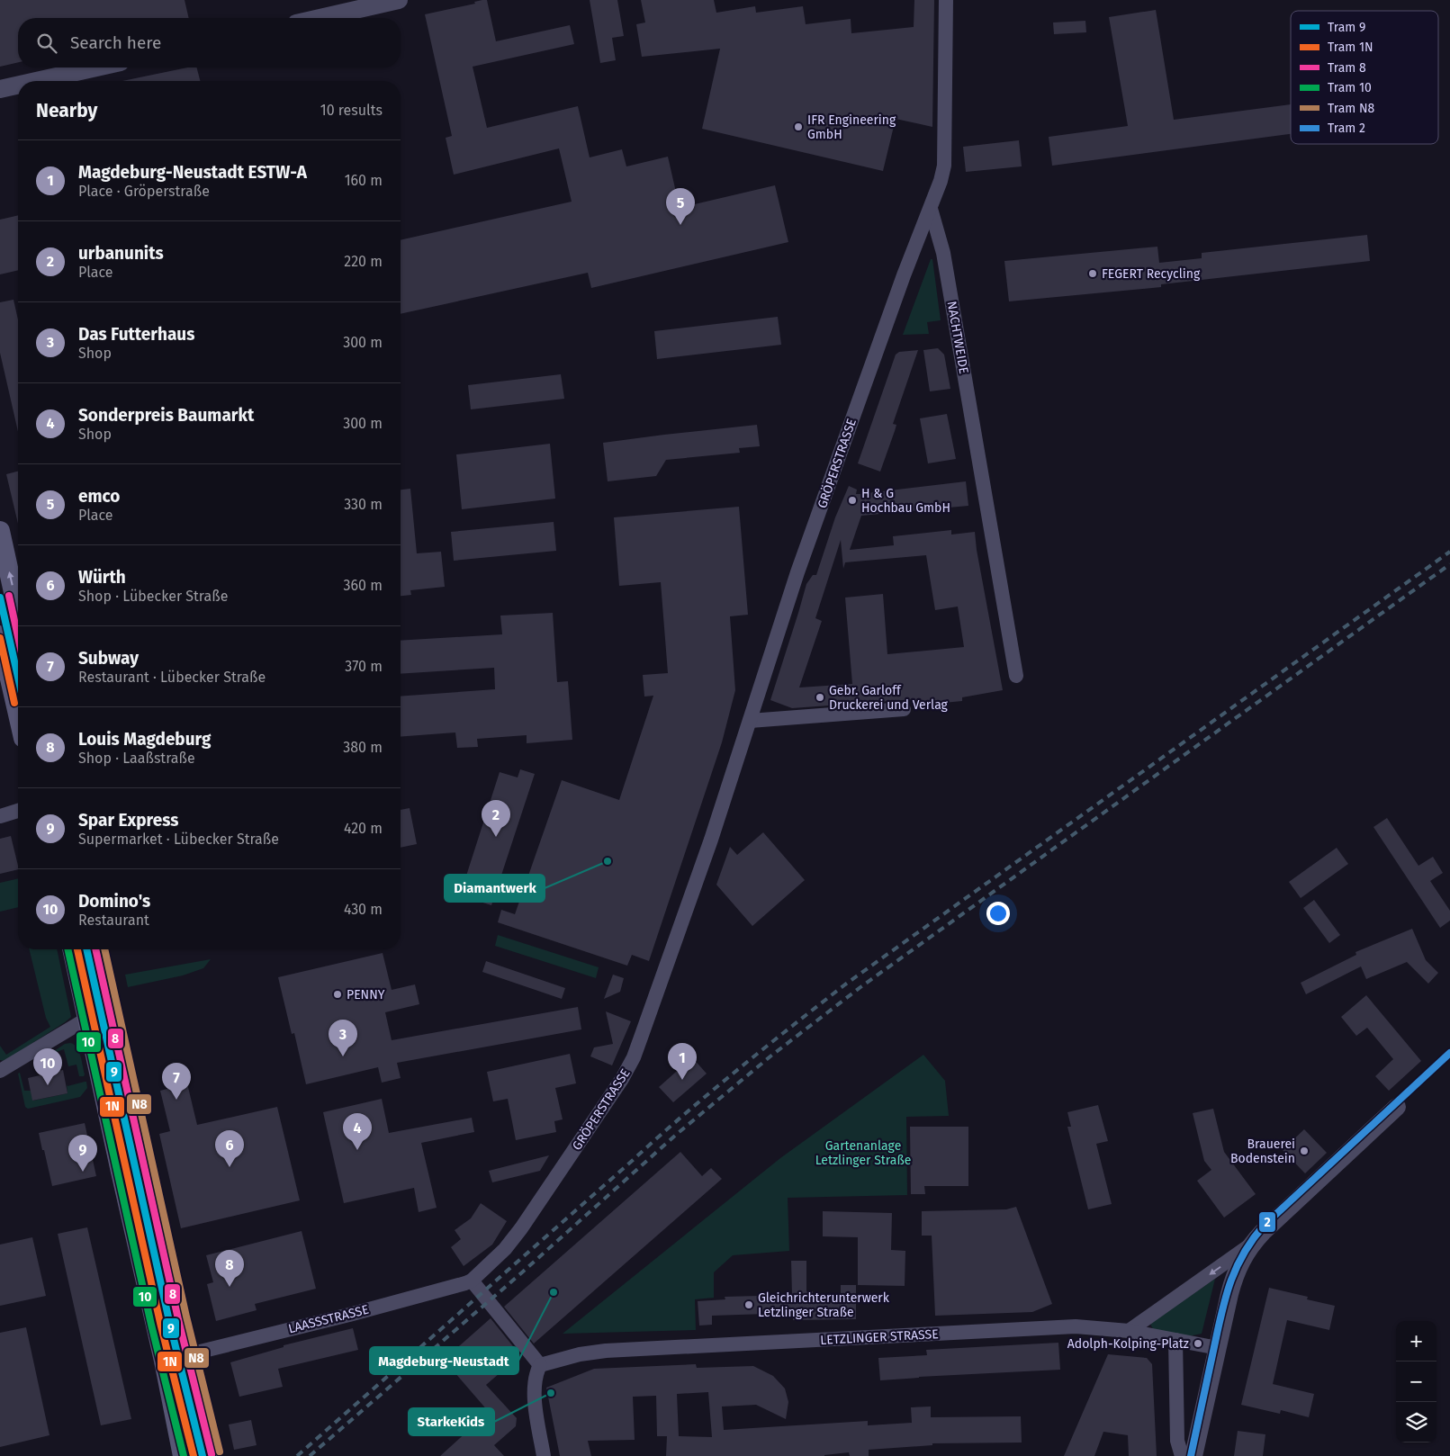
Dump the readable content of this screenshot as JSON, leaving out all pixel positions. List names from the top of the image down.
{
  "streets": {
    "street": [
      "NACHTWEIDE",
      "GRÖPERSTRASSE",
      "LAASSSTRASSE",
      "LETZLINGER STRASSE"
    ]
  },
  "crossings": [
    ["NACHTWEIDE", "GRÖPERSTRASSE"],
    ["GRÖPERSTRASSE", "LAASSSTRASSE"]
  ],
  "parks": ["Gartenanlage Letzlinger Straße"],
  "places": [
    "IFR Engineering GmbH",
    "FEGERT Recycling",
    "H & G Hochbau GmbH",
    "Gebr. Garloff Druckerei und Verlag",
    "Diamantwerk",
    "PENNY",
    "Brauerei Bodenstein",
    "Magdeburg-Neustadt",
    "Gleichrichterunterwerk Letzlinger Straße",
    "Adolph-Kolping-Platz",
    "StarkeKids"
  ],
  "lines": [
    "tram line 8",
    "tram line 9",
    "tram line 1N",
    "tram line 10",
    "tram line N8",
    "tram line 2"
  ],
  "legend": [
    "Tram 9",
    "Tram 1N",
    "Tram 8",
    "Tram 10",
    "Tram N8",
    "Tram 2"
  ],
  "page": {
    "search": "Search here",
    "heading": ["Nearby", "10 results"],
    "list": [
      {
        "mark": "1",
        "name": "Magdeburg-Neustadt ESTW-A",
        "note": "Place · Gröperstraße",
        "value": "160 m"
      },
      {
        "mark": "2",
        "name": "urbanunits",
        "note": "Place",
        "value": "220 m"
      },
      {
        "mark": "3",
        "name": "Das Futterhaus",
        "note": "Shop",
        "value": "300 m"
      },
      {
        "mark": "4",
        "name": "Sonderpreis Baumarkt",
        "note": "Shop",
        "value": "300 m"
      },
      {
        "mark": "5",
        "name": "emco",
        "note": "Place",
        "value": "330 m"
      },
      {
        "mark": "6",
        "name": "Würth",
        "note": "Shop · Lübecker Straße",
        "value": "360 m"
      },
      {
        "mark": "7",
        "name": "Subway",
        "note": "Restaurant · Lübecker Straße",
        "value": "370 m"
      },
      {
        "mark": "8",
        "name": "Louis Magdeburg",
        "note": "Shop · Laaßstraße",
        "value": "380 m"
      },
      {
        "mark": "9",
        "name": "Spar Express",
        "note": "Supermarket · Lübecker Straße",
        "value": "420 m"
      },
      {
        "mark": "10",
        "name": "Domino's",
        "note": "Restaurant",
        "value": "430 m"
      }
    ],
    "pins": [
      "5",
      "2",
      "3",
      "1",
      "10",
      "7",
      "4",
      "6",
      "9",
      "8"
    ],
    "map_buttons": ["+", "−"]
  }
}
